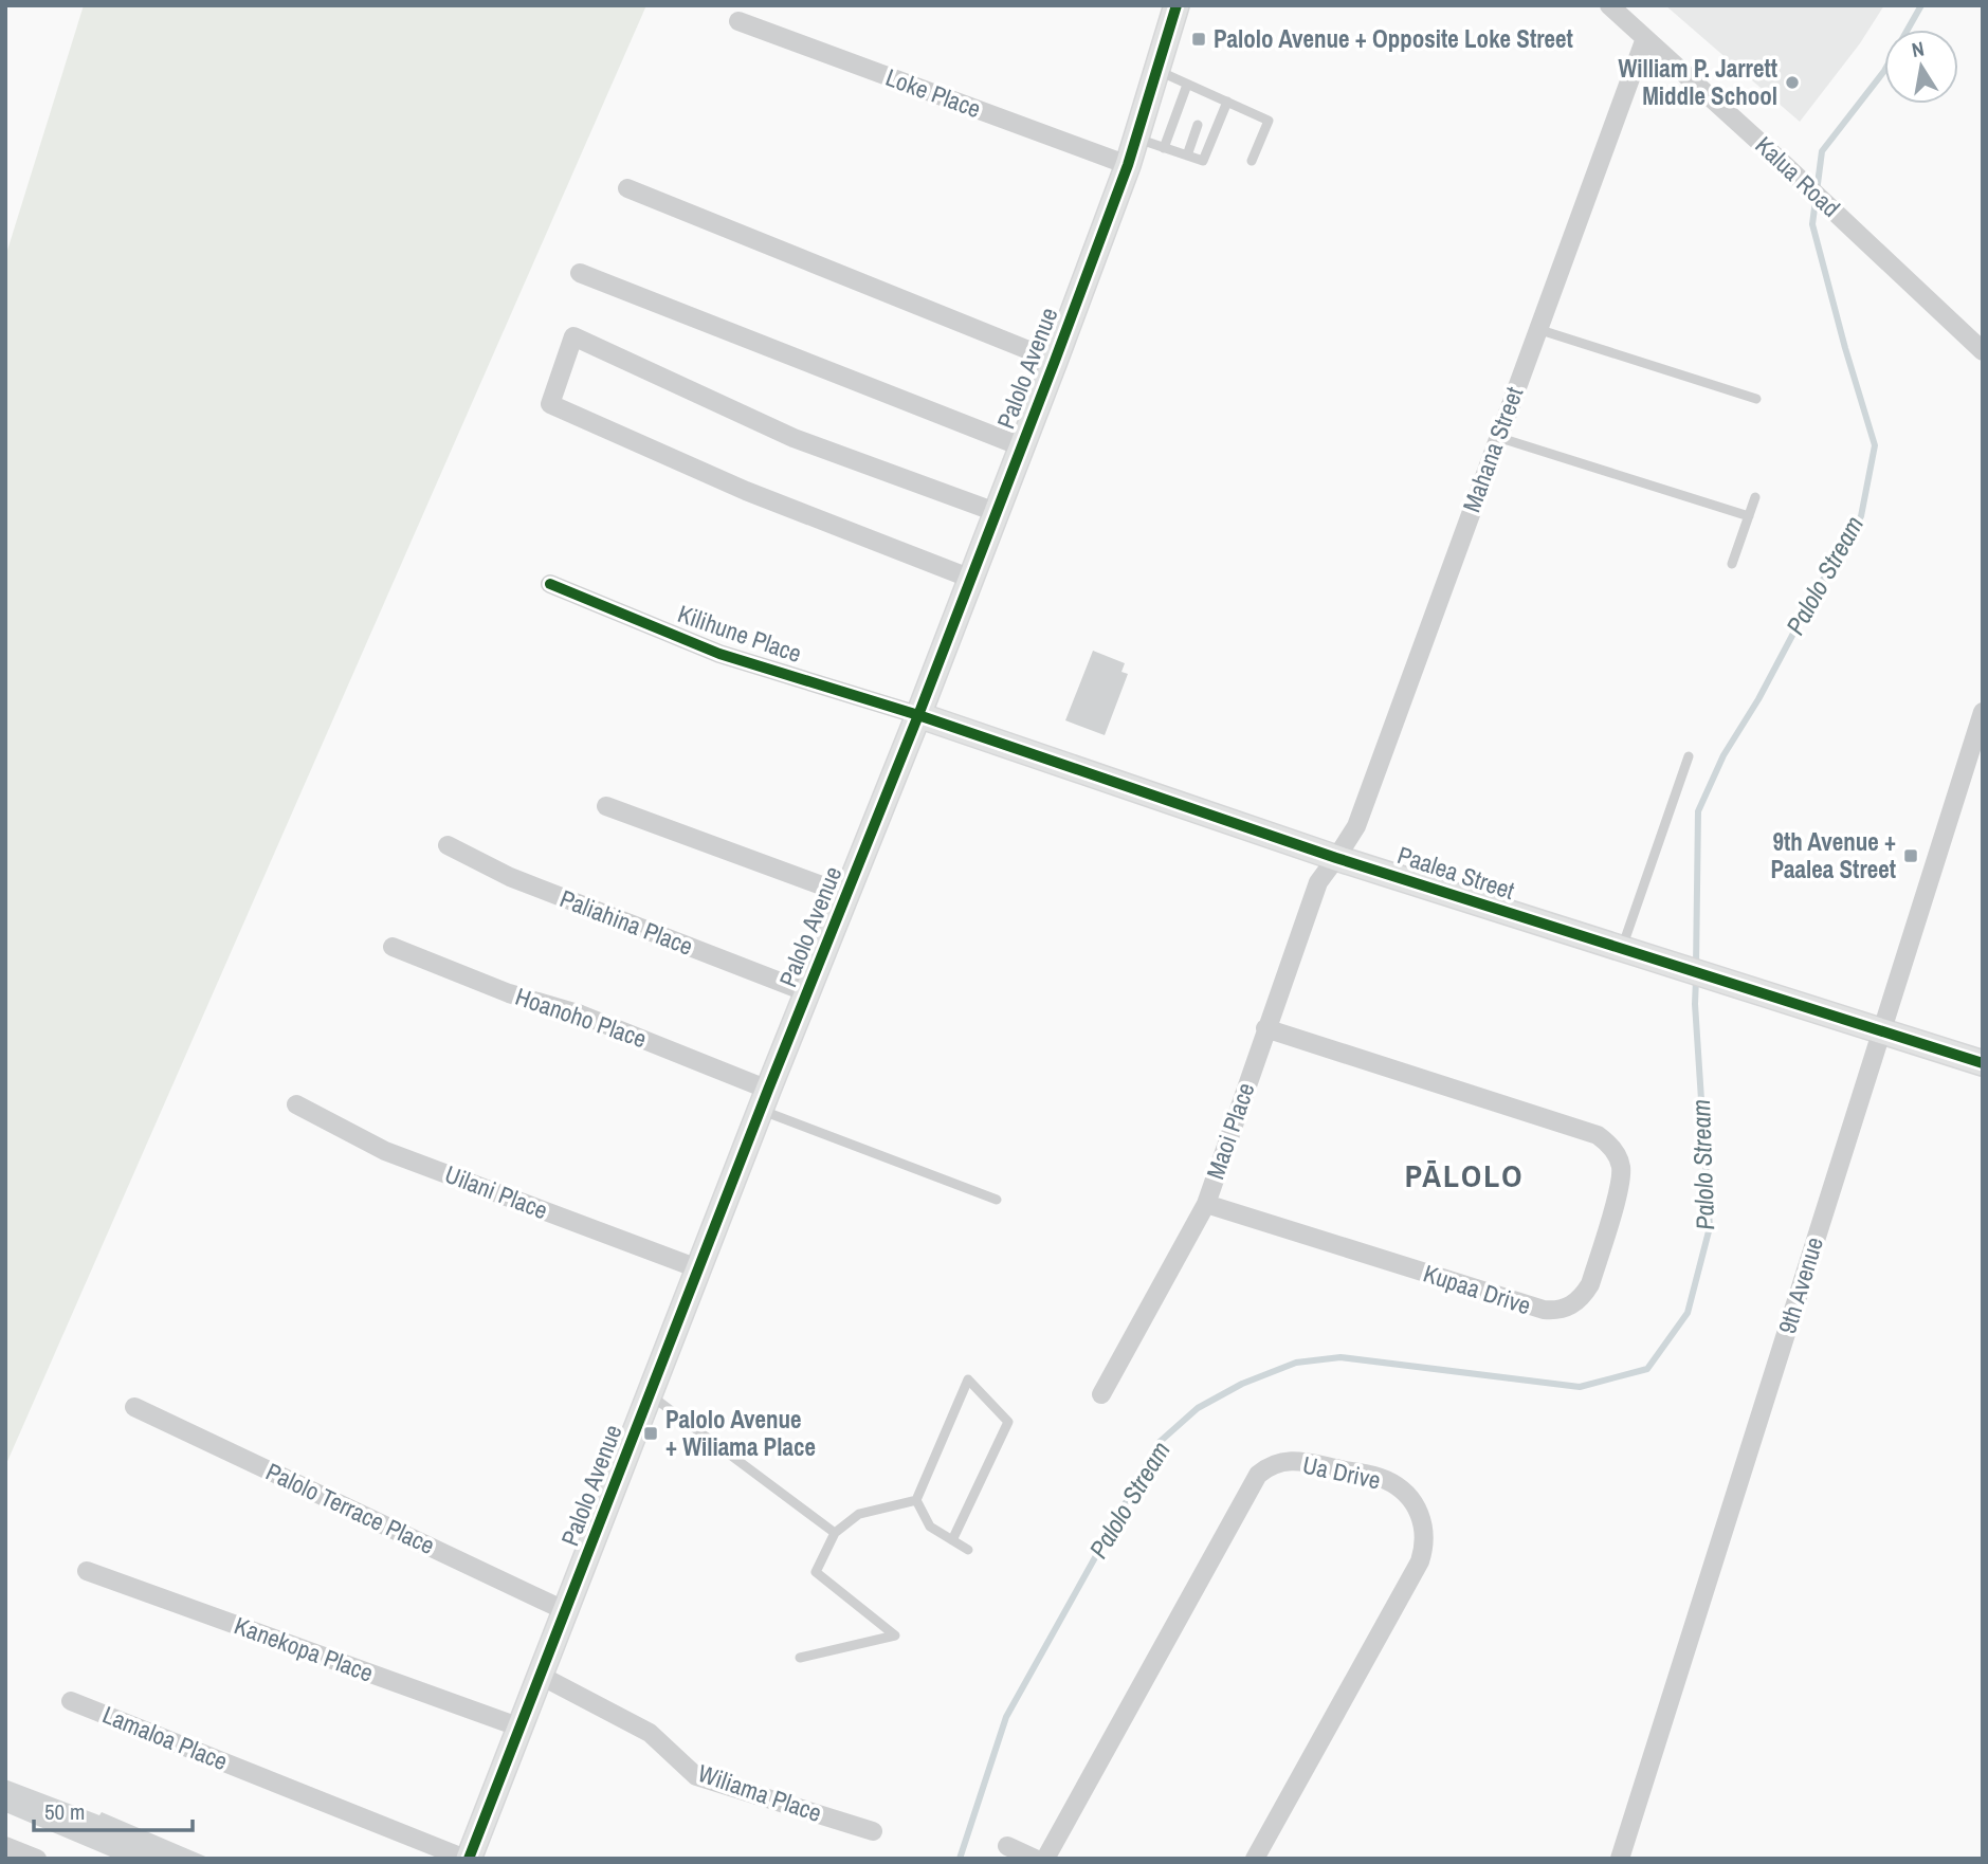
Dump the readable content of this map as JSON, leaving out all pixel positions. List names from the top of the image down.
{
  "streets": {
    "street": [
      "Loke Place",
      "Kalua Road",
      "Palolo Avenue",
      "Mahana Street",
      "Kilihune Place",
      "Paalea Street",
      "Paliahina Place",
      "Hoanoho Place",
      "Maoi Place",
      "Uilani Place",
      "9th Avenue",
      "Kupaa Drive",
      "Ua Drive",
      "Palolo Terrace Place",
      "Kanekopa Place",
      "Lamaloa Place",
      "Wiliama Place"
    ]
  },
  "crossings": [
    ["Loke Place", "Palolo Avenue"],
    ["Kalua Road", "Mahana Street"],
    ["Palolo Avenue", "Kilihune Place"],
    ["Palolo Avenue", "Paalea Street"],
    ["Palolo Avenue", "Paliahina Place"],
    ["Palolo Avenue", "Hoanoho Place"],
    ["Palolo Avenue", "Uilani Place"],
    ["Palolo Avenue", "Palolo Terrace Place"],
    ["Palolo Avenue", "Kanekopa Place"],
    ["Palolo Avenue", "Lamaloa Place"],
    ["Palolo Avenue", "Wiliama Place"],
    ["Mahana Street", "Paalea Street"],
    ["Mahana Street", "Maoi Place"],
    ["Kilihune Place", "Paalea Street"],
    ["Paalea Street", "Maoi Place"],
    ["Paalea Street", "9th Avenue"],
    ["Maoi Place", "Kupaa Drive"]
  ],
  "districts": ["PĀLOLO"],
  "water": ["Palolo Stream"],
  "places": {
    "transit": ["Palolo Avenue + Opposite Loke Street", "9th Avenue + Paalea Street", "Palolo Avenue + Wiliama Place"],
    "other": ["William P. Jarrett Middle School"]
  },
  "scale_bar": "50 m",
  "north": "top"
}
